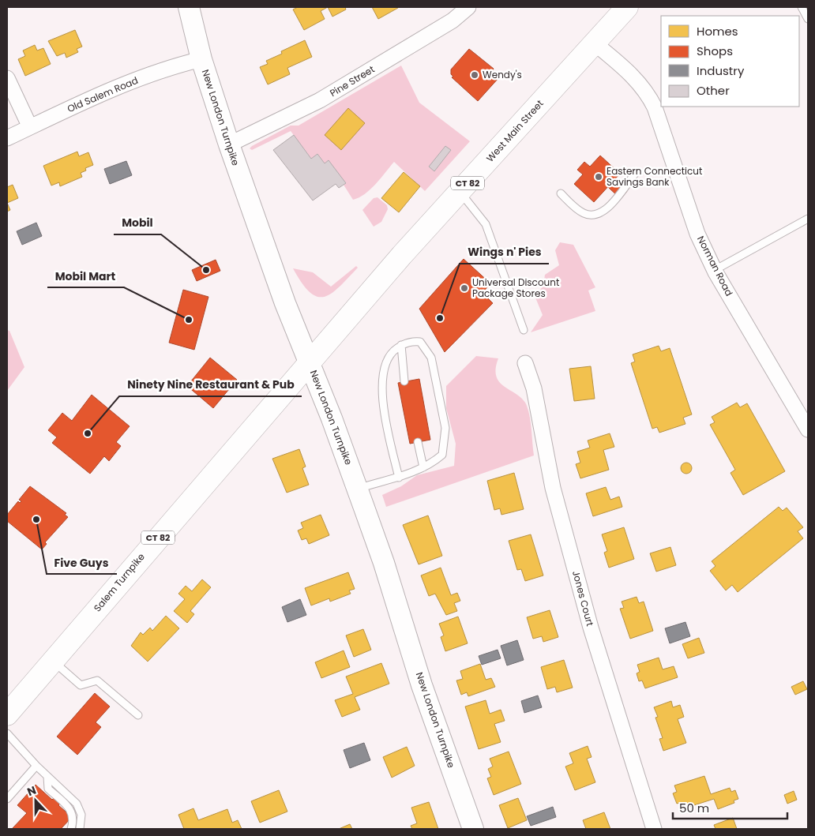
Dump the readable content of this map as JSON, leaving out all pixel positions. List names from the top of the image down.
{
  "streets": {
    "main road": [
      "New London Turnpike",
      "West Main Street",
      "CT 82",
      "Salem Turnpike"
    ],
    "street": [
      "Pine Street",
      "Old Salem Road",
      "Norman Road",
      "Jones Court"
    ]
  },
  "crossings": [
    ["Pine Street", "New London Turnpike"],
    ["Old Salem Road", "New London Turnpike"],
    ["New London Turnpike", "West Main Street"],
    ["New London Turnpike", "Salem Turnpike"],
    ["West Main Street", "Norman Road"],
    ["West Main Street", "Salem Turnpike"]
  ],
  "places": [
    "Wendy's",
    "Eastern Connecticut Savings Bank",
    "Mobil",
    "Universal Discount Package Stores",
    "Wings n' Pies",
    "Mobil Mart",
    "Ninety Nine Restaurant & Pub",
    "Five Guys"
  ],
  "legend": [
    "Homes",
    "Shops",
    "Industry",
    "Other"
  ],
  "scale_bar": "50 m",
  "north": "top"
}
